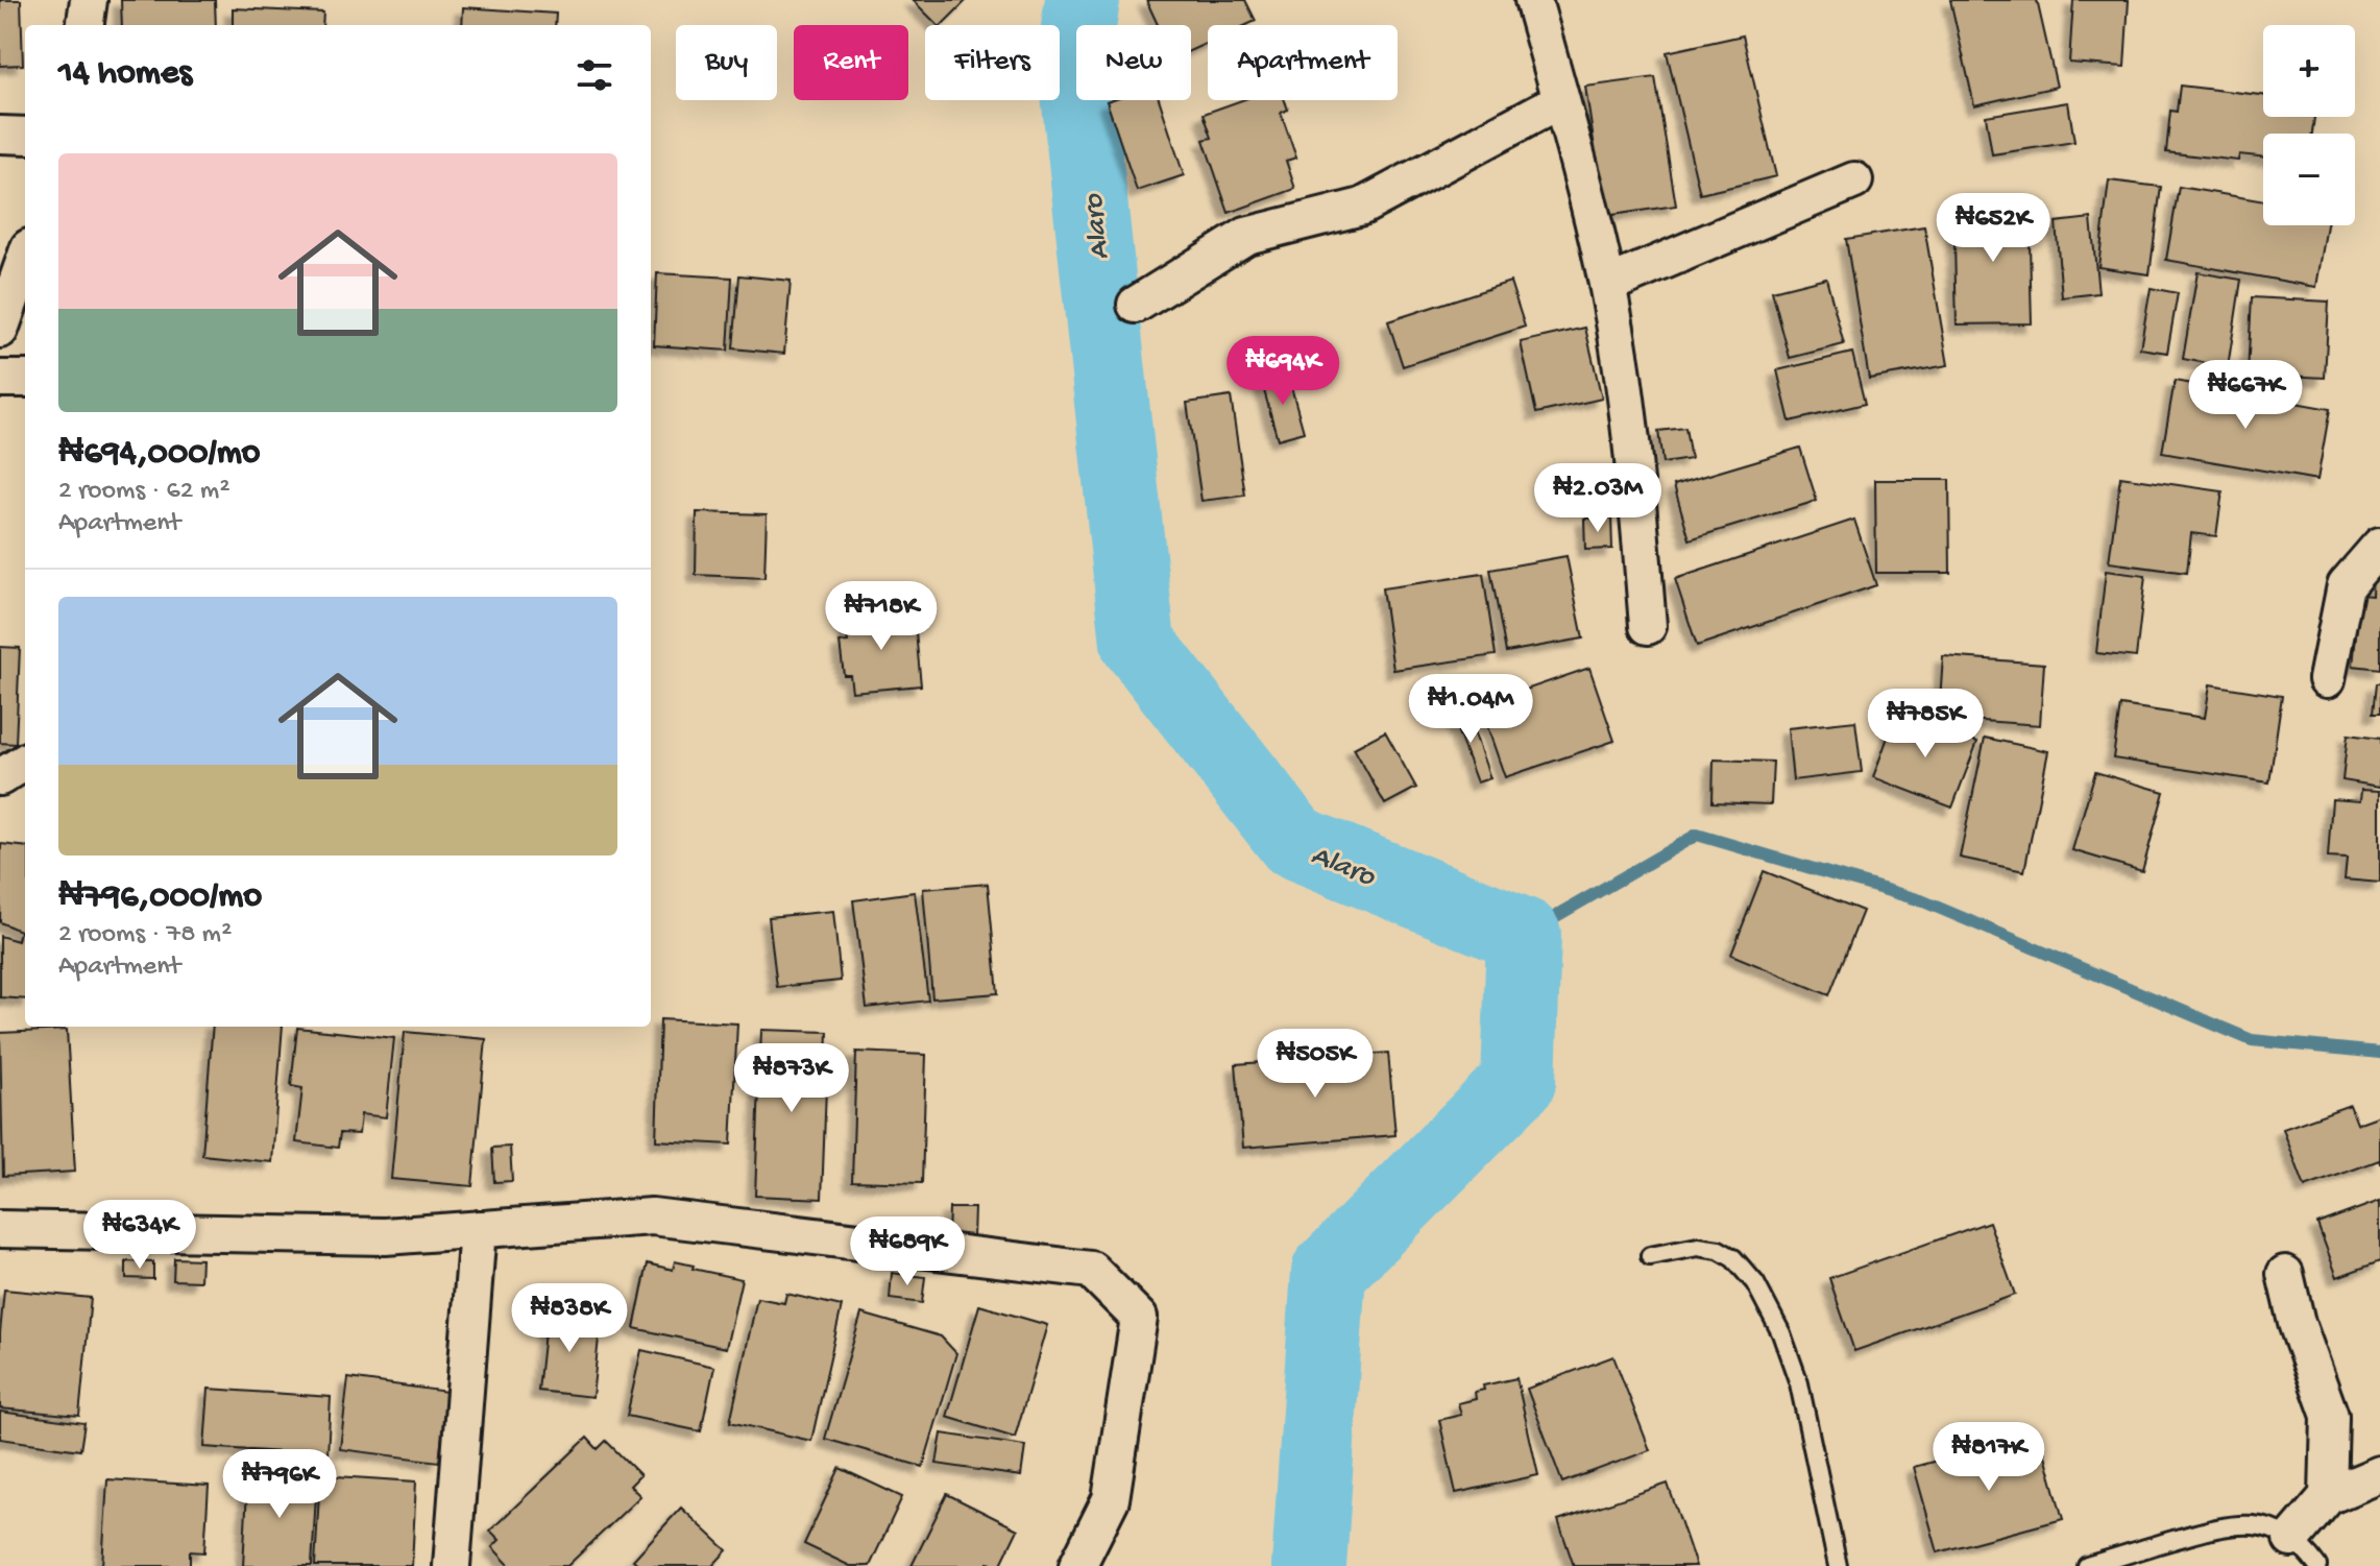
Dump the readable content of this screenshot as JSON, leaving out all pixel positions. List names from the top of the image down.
{
  "water": ["Alaro"],
  "page": {
    "map_buttons": ["+", "−"],
    "chip": [
      "Buy",
      "Rent",
      "Filters",
      "New",
      "Apartment"
    ],
    "heading": "14 homes",
    "list": [
      {
        "name": "₦694,000/mo",
        "note": "2 rooms · 62 m² · Apartment"
      },
      {
        "name": "₦796,000/mo",
        "note": "2 rooms · 78 m² · Apartment"
      }
    ],
    "price": [
      "₦652K",
      "₦694K",
      "₦667K",
      "₦2.03M",
      "₦718K",
      "₦1.04M",
      "₦785K",
      "₦505K",
      "₦873K",
      "₦634K",
      "₦689K",
      "₦838K",
      "₦817K",
      "₦796K"
    ]
  }
}
